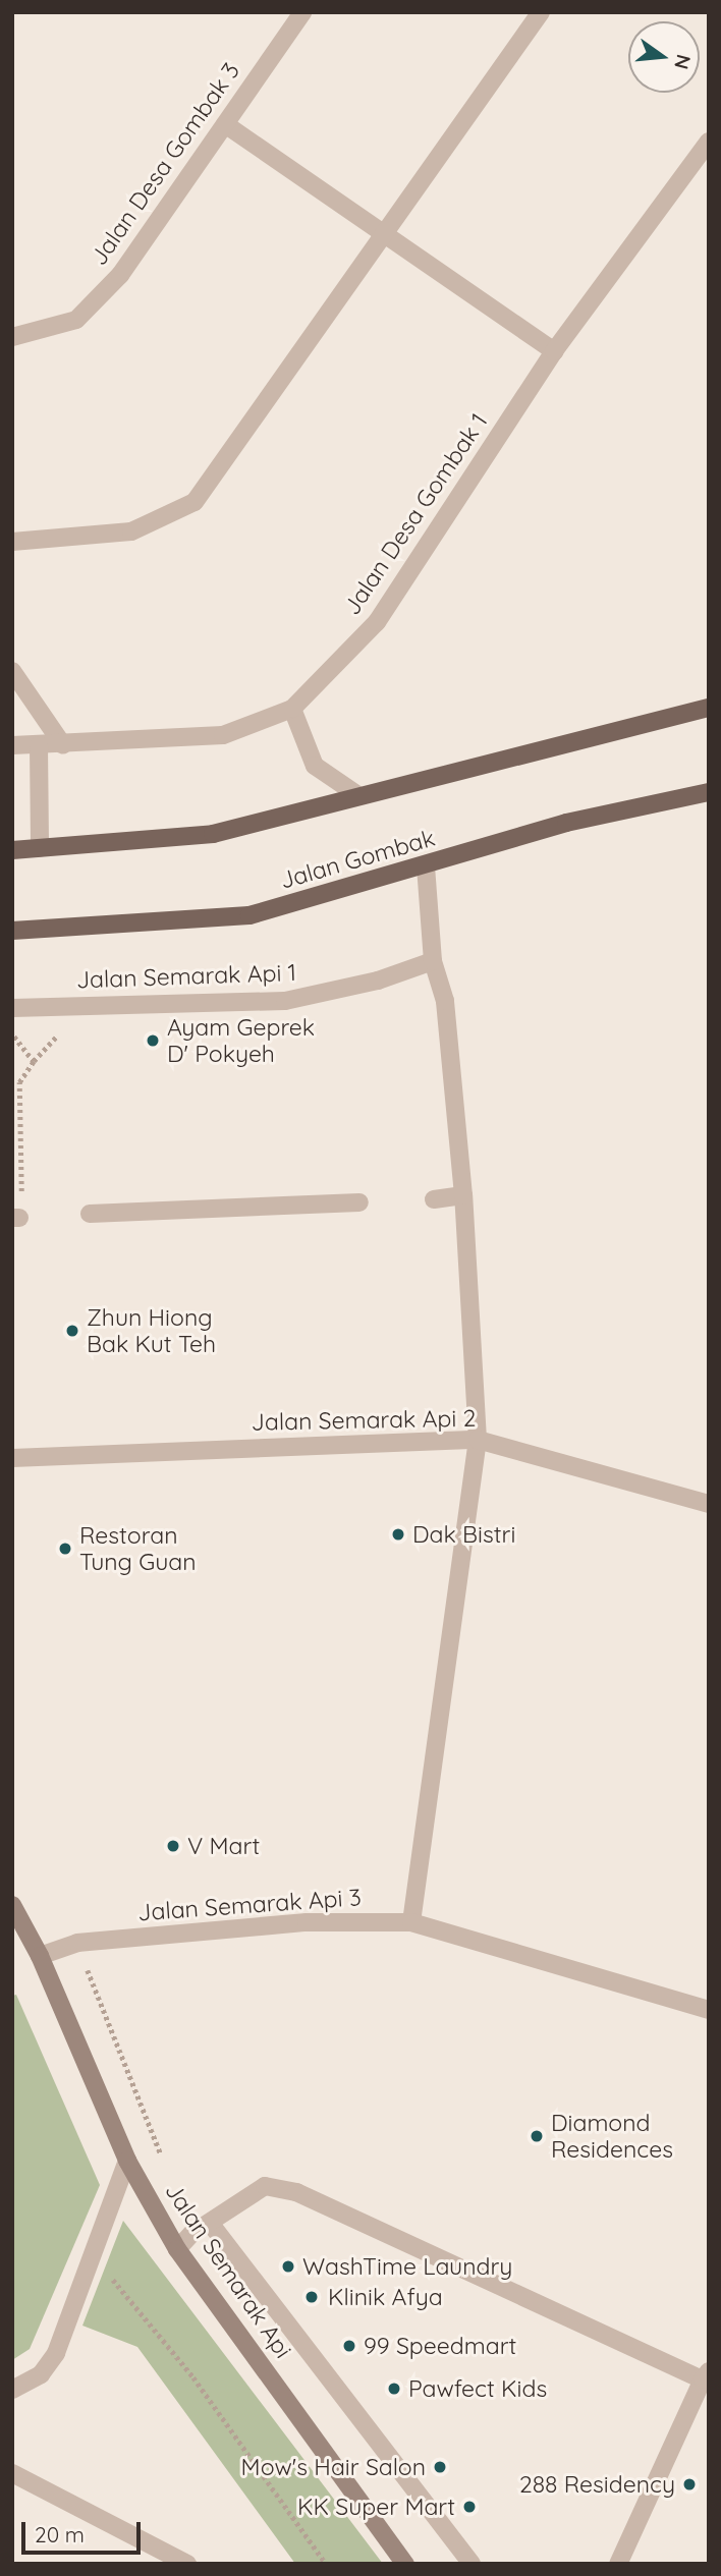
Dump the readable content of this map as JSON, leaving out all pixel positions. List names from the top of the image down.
{
  "streets": {
    "main road": ["Jalan Gombak"],
    "street": [
      "Jalan Desa Gombak 3",
      "Jalan Desa Gombak 1",
      "Jalan Semarak Api 1",
      "Jalan Semarak Api 2",
      "Jalan Semarak Api 3",
      "Jalan Semarak Api"
    ]
  },
  "crossings": [
    ["Jalan Semarak Api 3", "Jalan Semarak Api"]
  ],
  "places": [
    "Ayam Geprek D' Pokyeh",
    "Zhun Hiong Bak Kut Teh",
    "Dak Bistri",
    "Restoran Tung Guan",
    "V Mart",
    "Diamond Residences",
    "WashTime Laundry",
    "Klinik Afya",
    "99 Speedmart",
    "Pawfect Kids",
    "Mow's Hair Salon",
    "288 Residency",
    "KK Super Mart"
  ],
  "scale_bar": "20 m",
  "north": "right"
}
